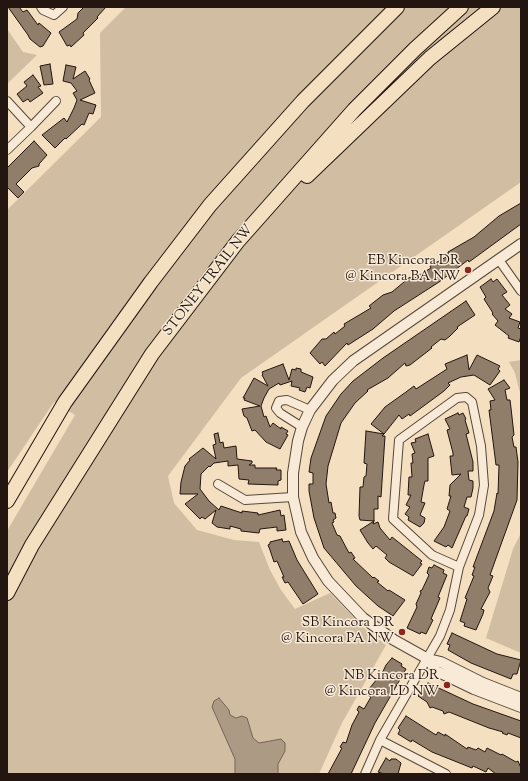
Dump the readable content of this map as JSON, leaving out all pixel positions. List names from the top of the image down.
{
  "streets": {
    "highway": ["STONEY TRAIL NW"]
  },
  "places": ["EB Kincora DR @ Kincora BA NW", "SB Kincora DR @ Kincora PA NW", "NB Kincora DR @ Kincora LD NW"]
}
